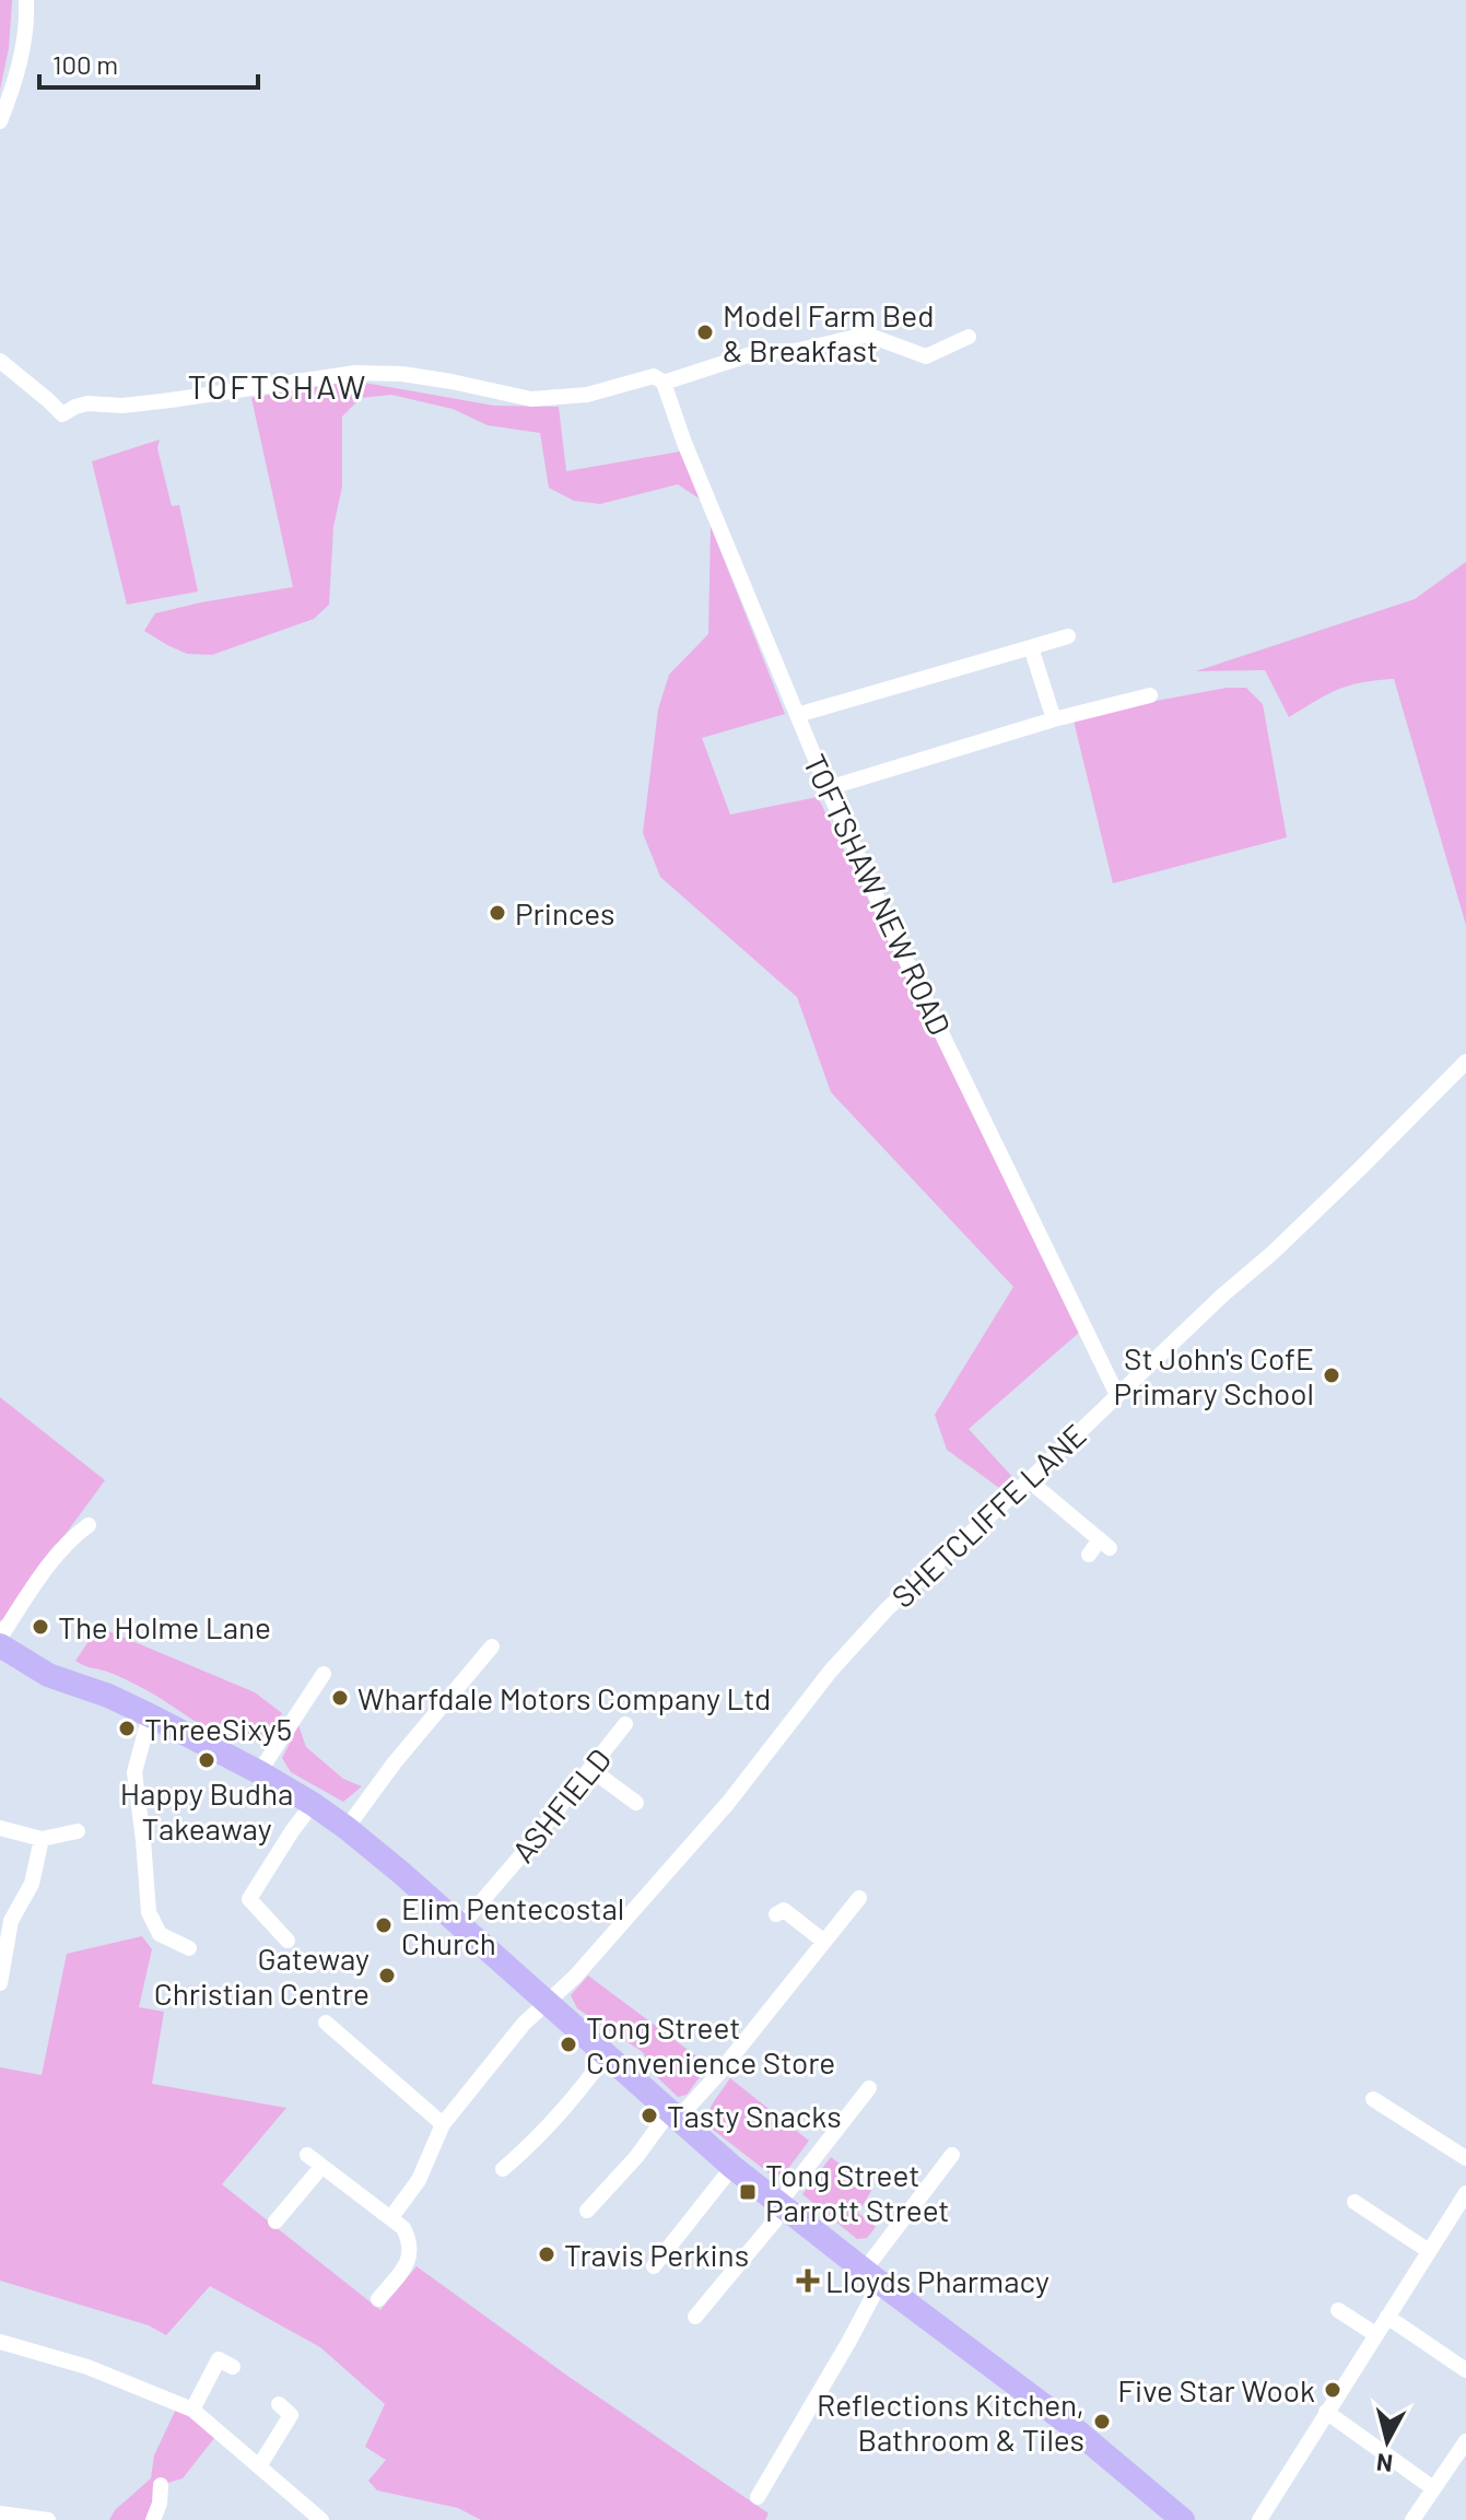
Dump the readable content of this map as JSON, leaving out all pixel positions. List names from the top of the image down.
{
  "streets": {
    "street": ["TOFTSHAW NEW ROAD", "SHETCLIFFE LANE", "ASHFIELD"]
  },
  "crossings": [
    ["TOFTSHAW NEW ROAD", "SHETCLIFFE LANE"]
  ],
  "districts": ["TOFTSHAW"],
  "places": {
    "other": [
      "Model Farm Bed & Breakfast",
      "Princes",
      "St John's CofE Primary School",
      "The Holme Lane",
      "Wharfdale Motors Company Ltd",
      "ThreeSixy5",
      "Happy Budha Takeaway",
      "Elim Pentecostal Church",
      "Gateway Christian Centre",
      "Tong Street Convenience Store",
      "Tasty Snacks",
      "Travis Perkins",
      "Five Star Wook",
      "Reflections Kitchen, Bathroom & Tiles"
    ],
    "transit": ["Tong Street Parrott Street"],
    "health": ["Lloyds Pharmacy"]
  },
  "scale_bar": "100 m",
  "north": "bottom"
}
